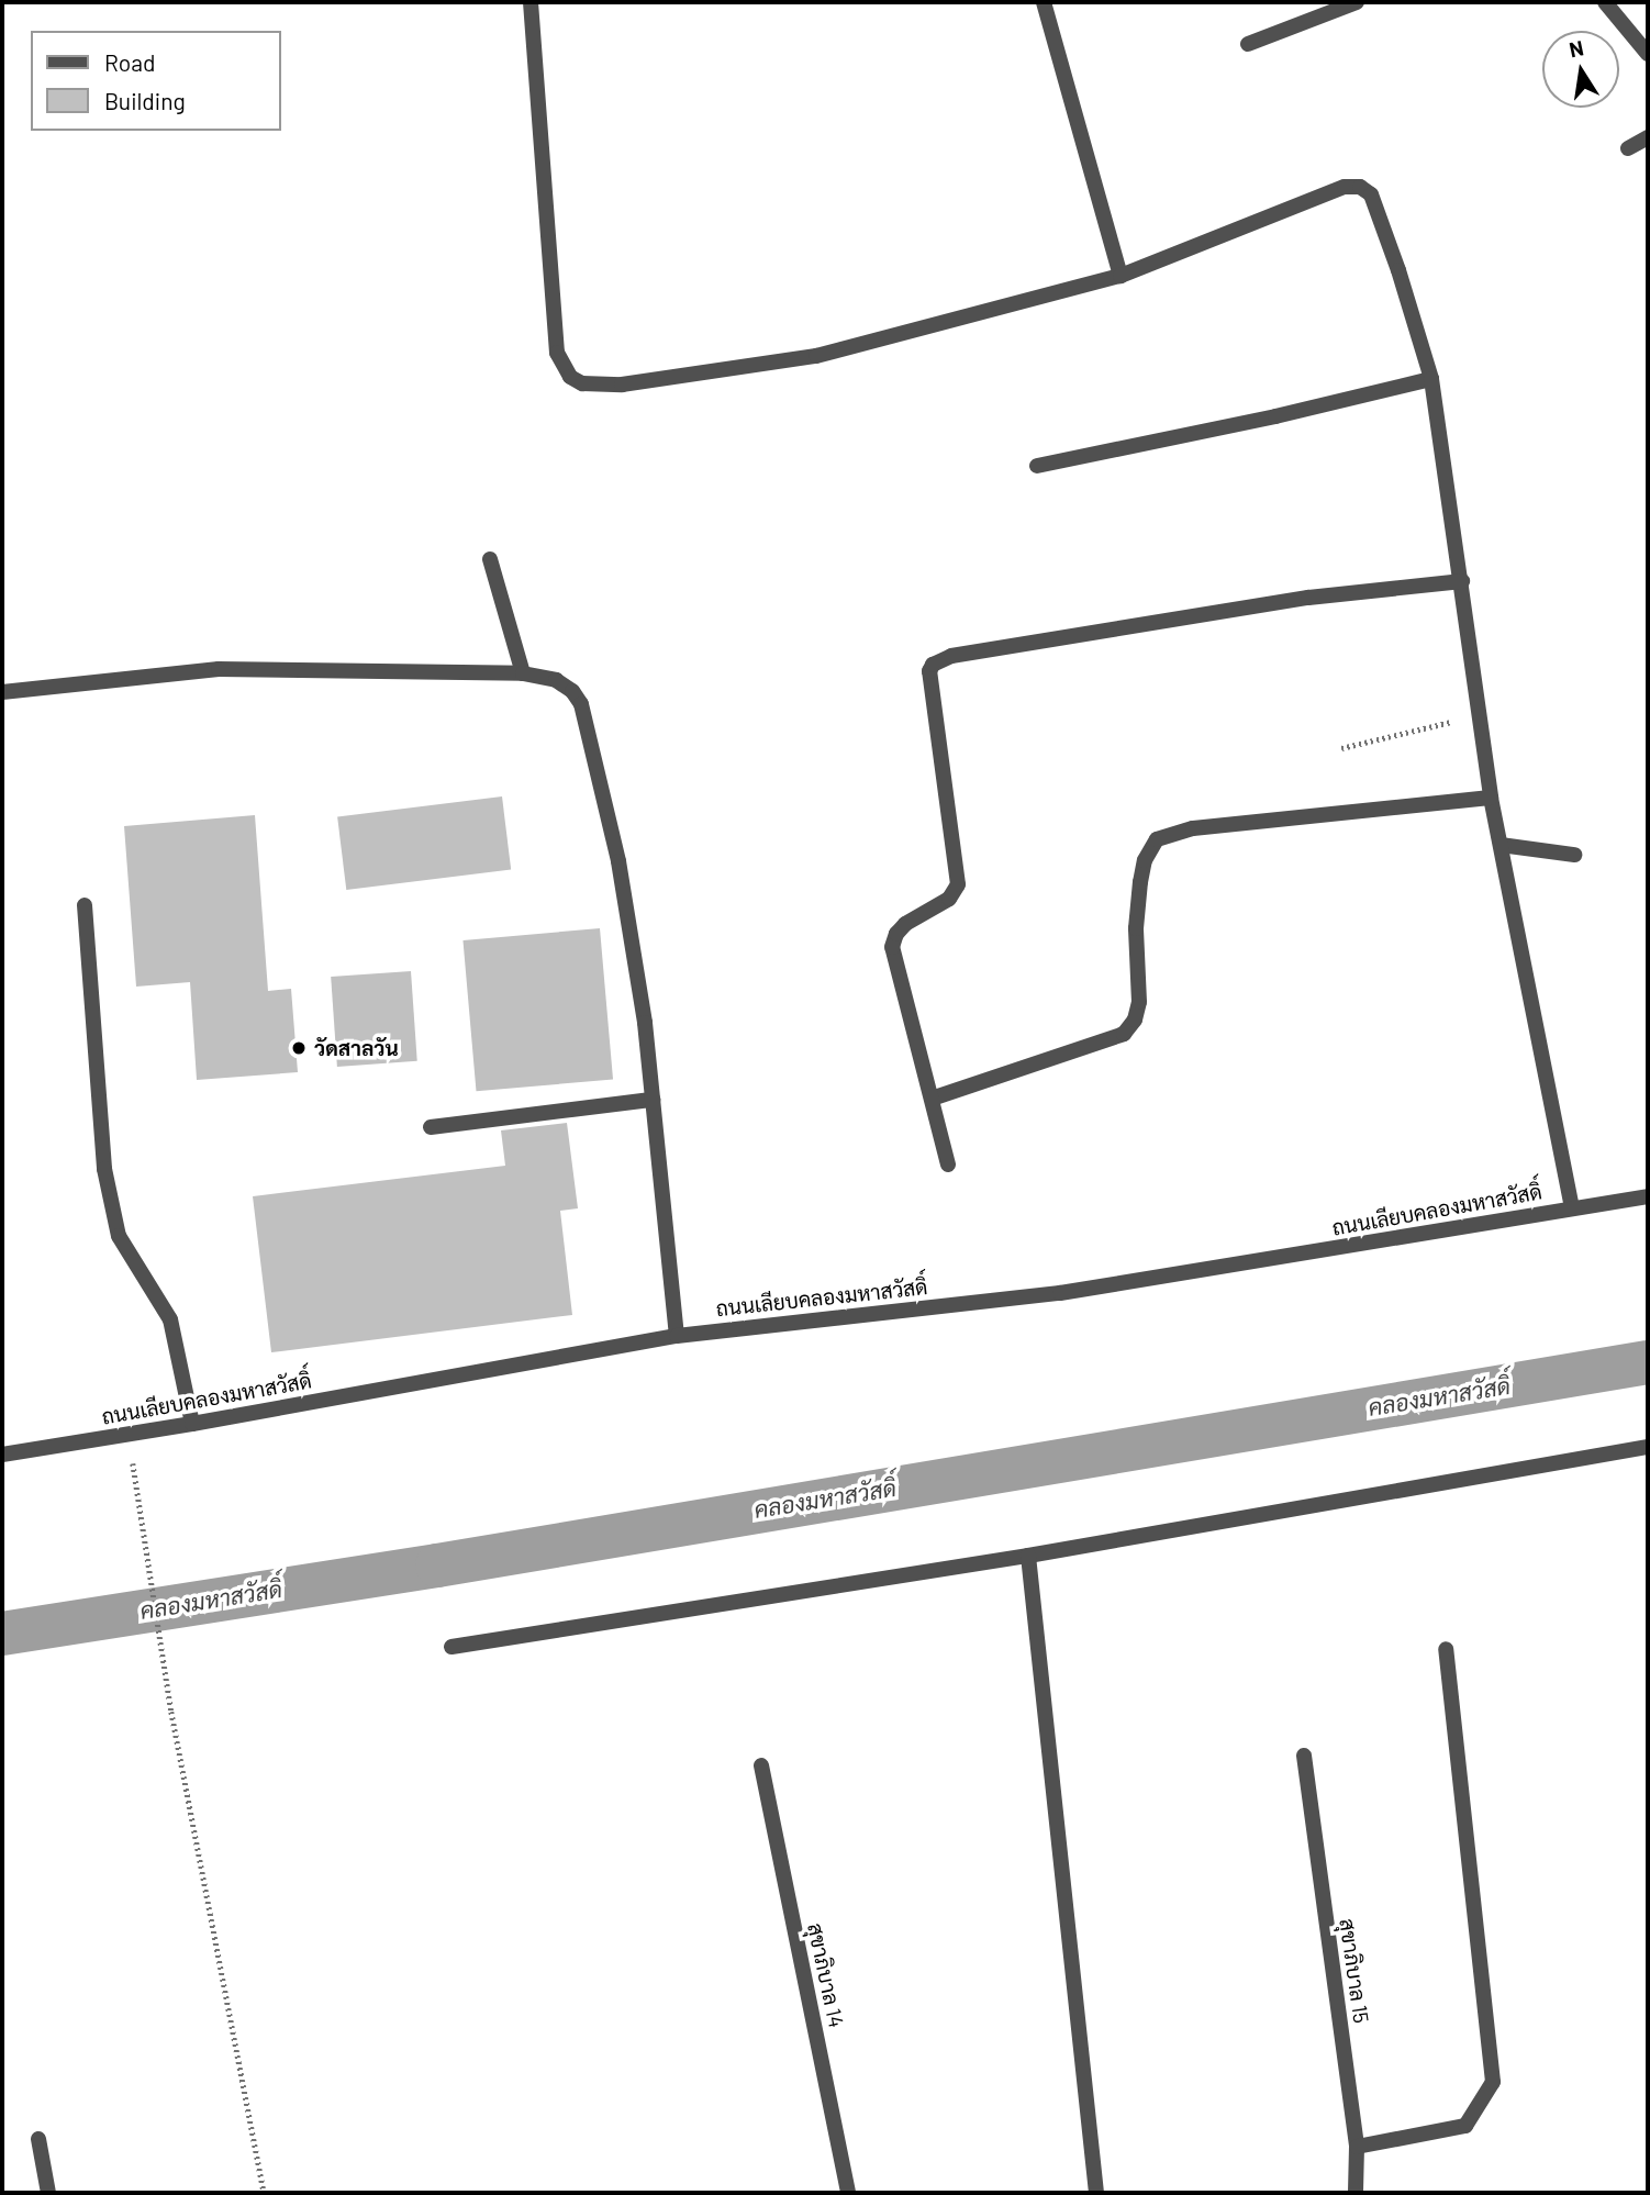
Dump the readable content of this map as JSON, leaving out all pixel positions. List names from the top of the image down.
{
  "streets": {
    "street": ["ถนนเลียบคลองมหาสวัสดิ์", "สุขาภิบาล 15", "สุขาภิบาล 14"]
  },
  "water": ["คลองมหาสวัสดิ์"],
  "places": ["วัดสาลวัน"],
  "legend": ["Road", "Building"],
  "north": "top"
}
